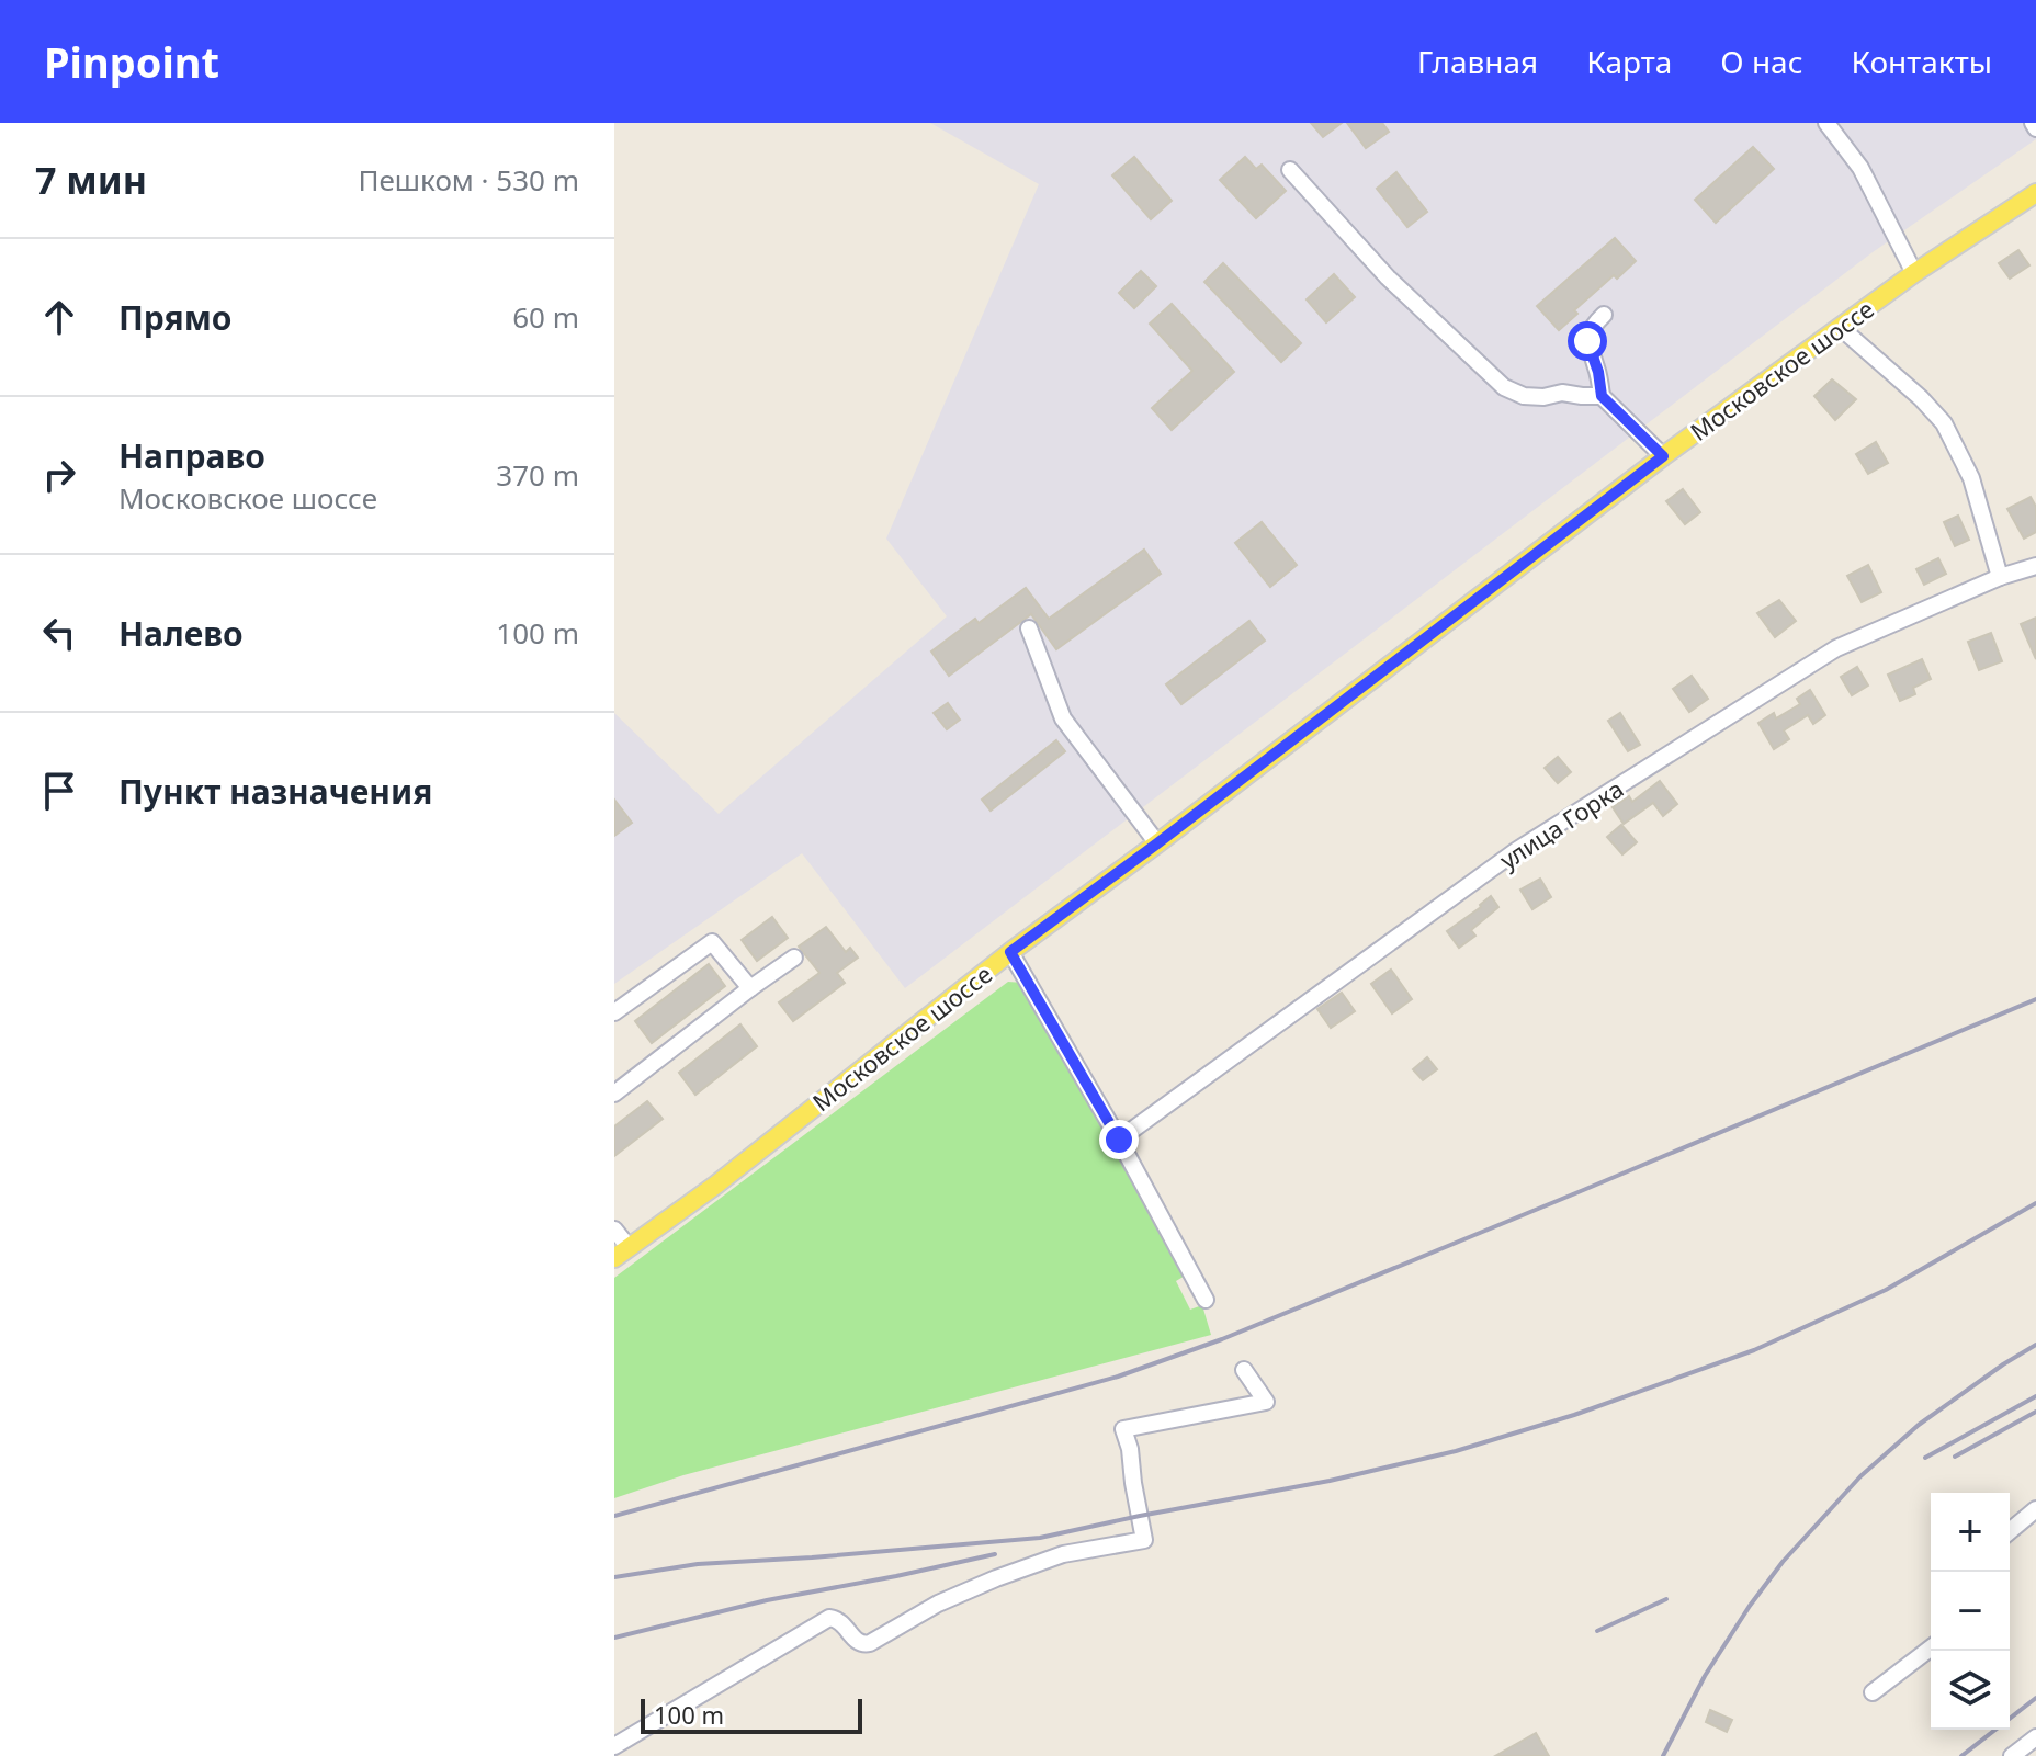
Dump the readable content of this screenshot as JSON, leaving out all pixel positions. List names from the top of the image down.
{
  "streets": {
    "main road": ["Московское шоссе"],
    "street": ["улица Горка"]
  },
  "scale_bar": "100 m",
  "page": {
    "header": "Pinpoint",
    "nav": [
      "Главная",
      "Карта",
      "О нас",
      "Контакты"
    ],
    "heading": ["7 мин", "Пешком · 530 m"],
    "list": [
      ["Прямо", "60 m"],
      ["Направо", "Московское шоссе", "370 m"],
      ["Налево", "100 m"],
      "Пункт назначения"
    ],
    "map_buttons": ["+", "−"],
    "scale": "100 m"
  }
}
